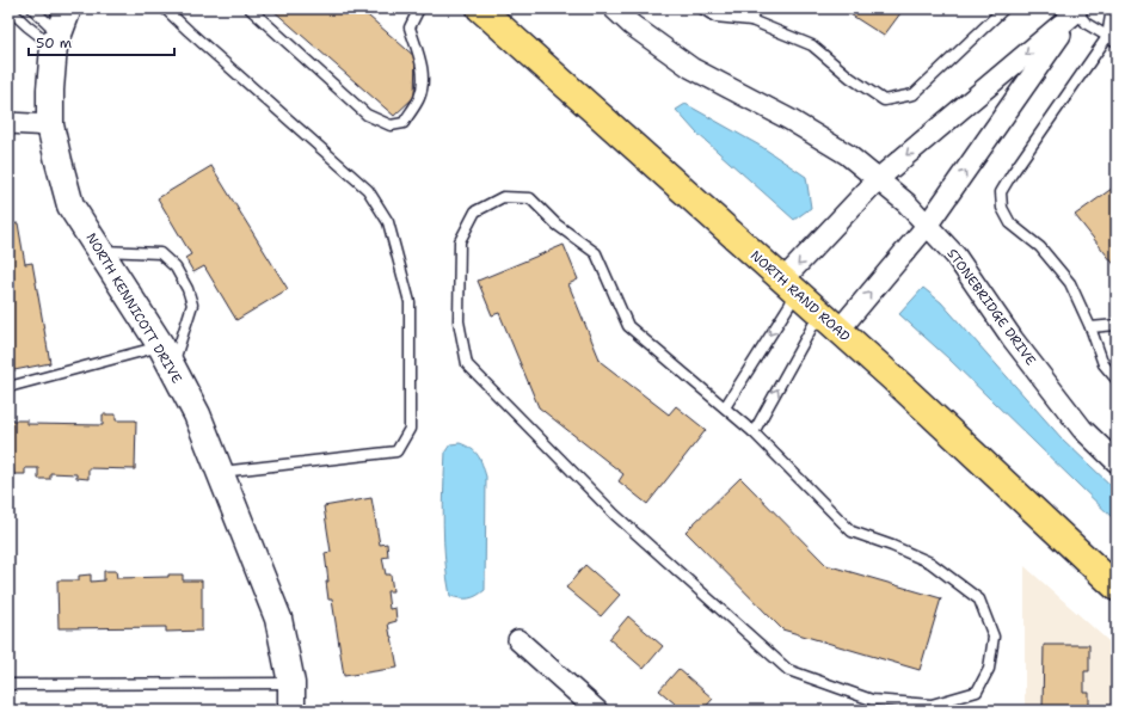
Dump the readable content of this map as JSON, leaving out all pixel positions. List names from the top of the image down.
{
  "streets": {
    "main road": ["NORTH RAND ROAD"],
    "street": ["STONEBRIDGE DRIVE", "NORTH KENNICOTT DRIVE"]
  },
  "scale_bar": "50 m"
}
